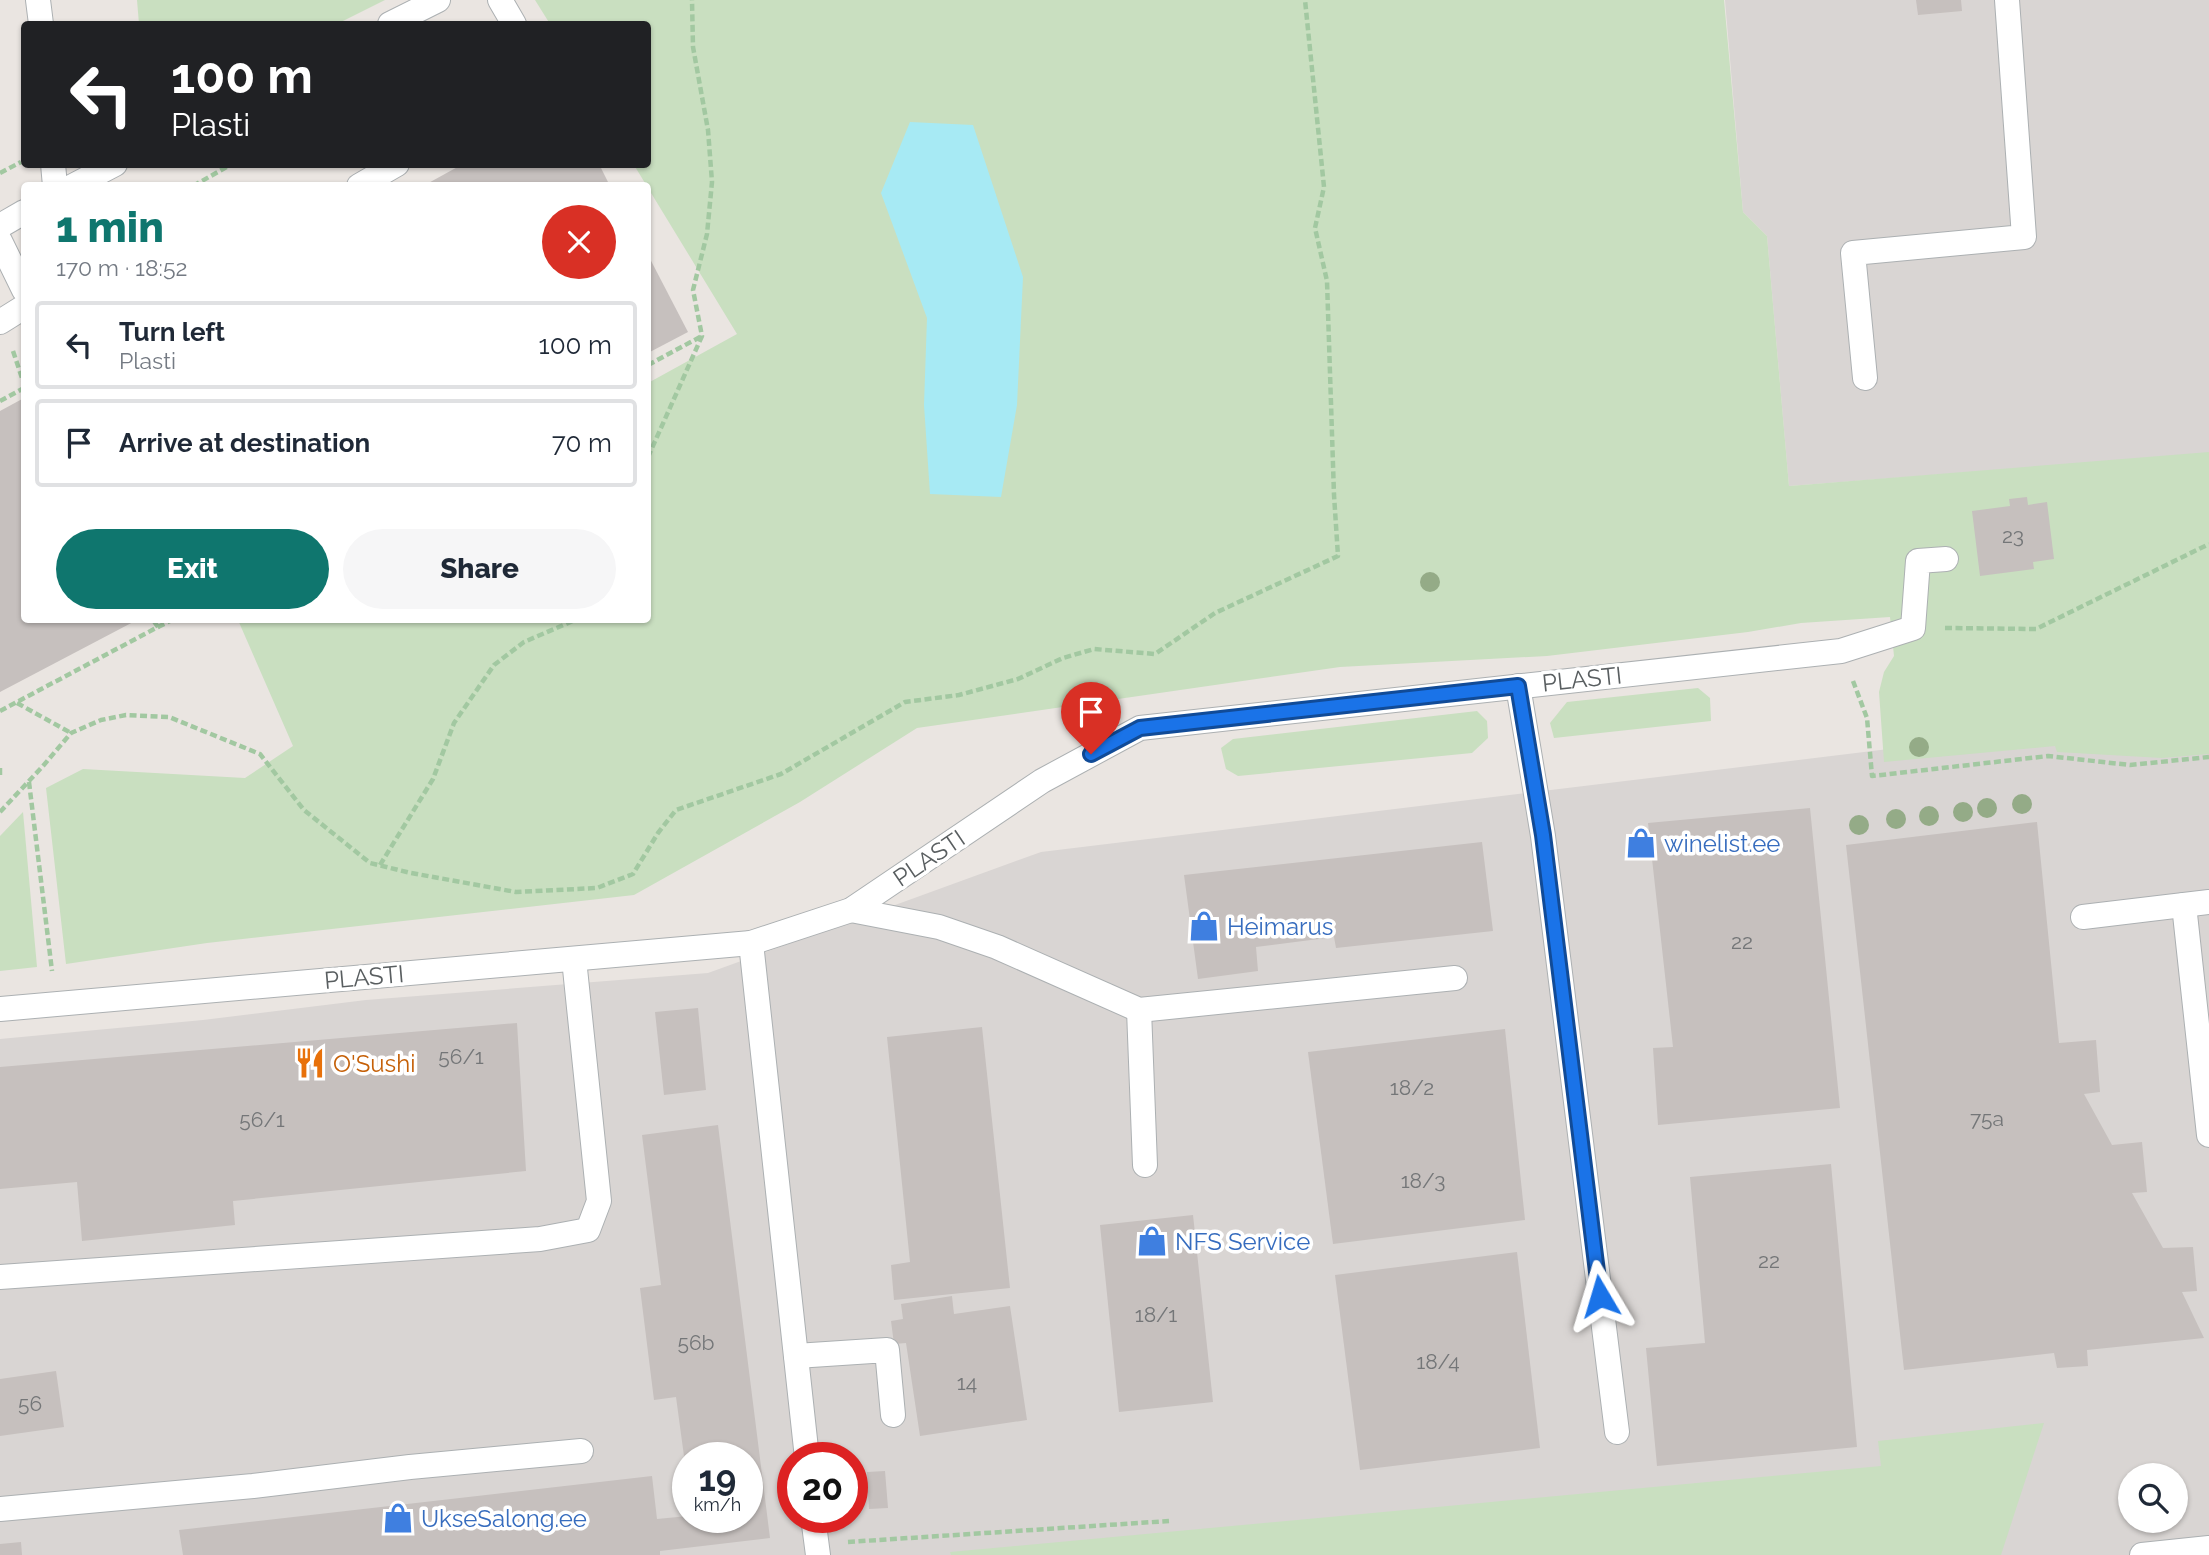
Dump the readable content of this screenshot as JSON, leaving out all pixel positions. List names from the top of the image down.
{
  "streets": {
    "lane": ["PLASTI"]
  },
  "places": {
    "shop": [
      "winelist.ee",
      "Heimarus",
      "NFS Service",
      "UkseSalong.ee"
    ],
    "restaurant": ["O'Sushi"]
  },
  "house_numbers": [
    "23",
    "22",
    "56/1",
    "18/2",
    "75a",
    "56/1",
    "18/3",
    "22",
    "18/1",
    "56b",
    "18/4",
    "14",
    "56"
  ],
  "page": {
    "turn": ["100 m", "Plasti"],
    "heading": ["1 min", "170 m · 18:52"],
    "list": [
      {
        "name": "Turn left",
        "note": "Plasti",
        "value": "100 m"
      },
      {
        "name": "Arrive at destination",
        "value": "70 m"
      }
    ],
    "buttons": ["Exit", "Share"],
    "speed": "19 km/h",
    "limit": "20"
  }
}
